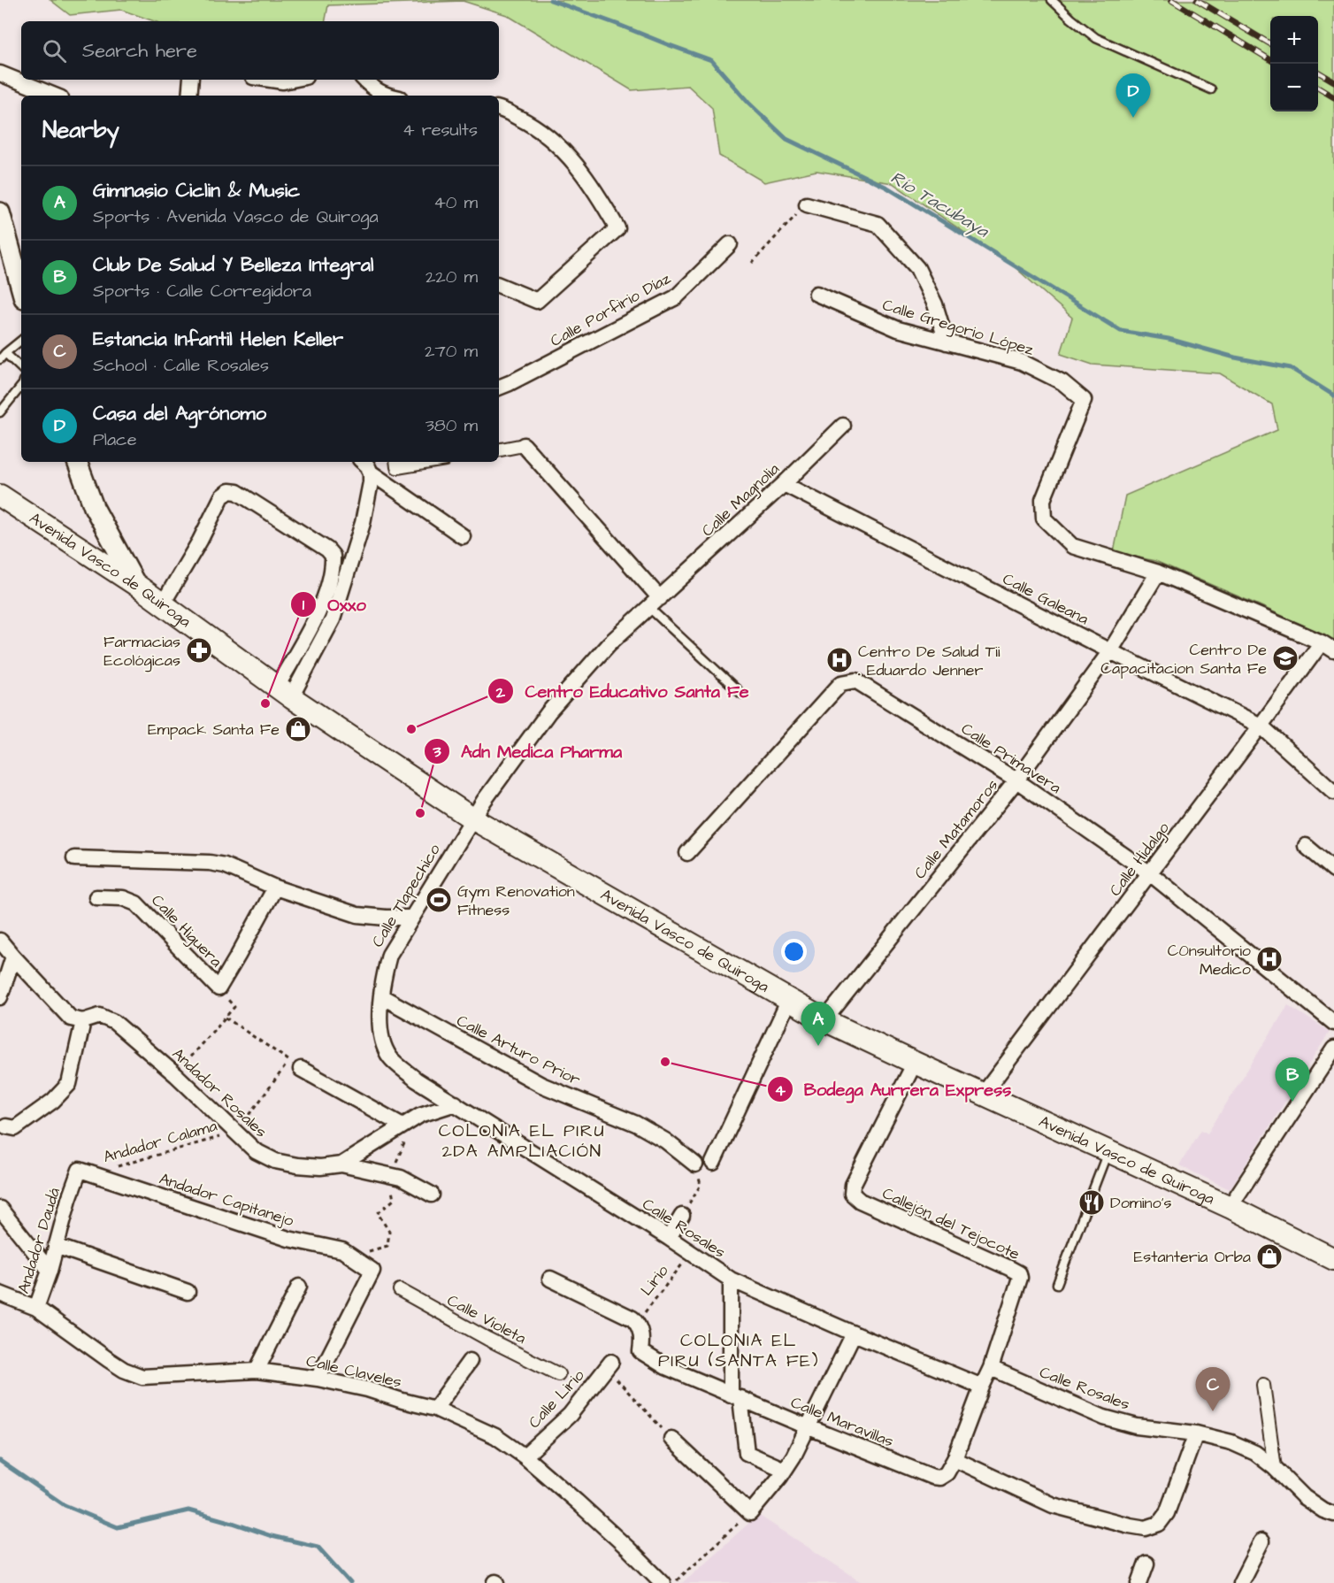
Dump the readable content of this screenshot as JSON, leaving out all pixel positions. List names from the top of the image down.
{
  "streets": {
    "main road": ["Avenida Vasco de Quiroga"],
    "street": [
      "Calle Porfirio Díaz",
      "Calle Gregorio López",
      "Calle Magnolia",
      "Calle Galeana",
      "Calle Primavera",
      "Calle Matamoros",
      "Calle Hidalgo",
      "Calle Tlapechico",
      "Calle Higuera",
      "Calle Arturo Prior",
      "Andador Rosales",
      "Andador Capitanejo",
      "Callejón del Tejocote",
      "Calle Rosales",
      "Andador Daudá",
      "Calle Violeta",
      "Calle Claveles",
      "Calle Lirio",
      "Calle Maravillas"
    ],
    "path": ["Andador Calama", "Lirio"]
  },
  "crossings": [
    ["Calle Gregorio López", "Calle Matamoros"],
    ["Calle Gregorio López", "Calle Hidalgo"],
    ["Calle Magnolia", "Avenida Vasco de Quiroga"],
    ["Calle Magnolia", "Calle Galeana"],
    ["Calle Magnolia", "Calle Tlapechico"],
    ["Avenida Vasco de Quiroga", "Calle Matamoros"],
    ["Avenida Vasco de Quiroga", "Calle Hidalgo"],
    ["Avenida Vasco de Quiroga", "Calle Tlapechico"],
    ["Avenida Vasco de Quiroga", "Callejón del Tejocote"],
    ["Calle Galeana", "Calle Matamoros"],
    ["Calle Galeana", "Calle Hidalgo"],
    ["Calle Primavera", "Calle Matamoros"],
    ["Calle Primavera", "Calle Hidalgo"],
    ["Calle Tlapechico", "Calle Arturo Prior"],
    ["Calle Tlapechico", "Calle Rosales"],
    ["Andador Rosales", "Andador Calama"],
    ["Andador Rosales", "Calle Rosales"],
    ["Andador Calama", "Andador Capitanejo"],
    ["Andador Calama", "Andador Daudá"],
    ["Andador Capitanejo", "Andador Daudá"],
    ["Andador Capitanejo", "Calle Claveles"],
    ["Callejón del Tejocote", "Calle Rosales"],
    ["Callejón del Tejocote", "Calle Maravillas"],
    ["Calle Rosales", "Lirio"],
    ["Andador Daudá", "Calle Claveles"],
    ["Lirio", "Calle Maravillas"],
    ["Calle Claveles", "Calle Lirio"]
  ],
  "districts": ["COLONIA EL PIRU 2DA AMPLIACIÓN", "COLONIA EL PIRU (SANTA FE)"],
  "water": ["Río Tacubaya"],
  "places": {
    "pharmacy": ["Farmacias Ecológicas"],
    "school or university": ["Centro De Capacitacion Santa Fe"],
    "hospital": ["Centro De Salud Tii . Eduardo Jenner", "C0nsultorio Medico"],
    "other": [
      "Oxxo",
      "Centro Educativo Santa Fe",
      "Adn Medica Pharma",
      "Bodega Aurrera Express"
    ],
    "shop": ["Empack Santa Fe", "Estanteria Orba"],
    "sports": ["Gym Renovation Fitness"],
    "restaurant": ["Domino's"]
  },
  "page": {
    "map_buttons": ["+", "−"],
    "search": "Search here",
    "pins": [
      "D",
      "A",
      "B",
      "C"
    ],
    "heading": ["Nearby", "4 results"],
    "list": [
      {
        "mark": "A",
        "name": "Gimnasio Ciclin & Music",
        "note": "Sports · Avenida Vasco de Quiroga",
        "value": "40 m"
      },
      {
        "mark": "B",
        "name": "Club De Salud Y Belleza Integral",
        "note": "Sports · Calle Corregidora",
        "value": "220 m"
      },
      {
        "mark": "C",
        "name": "Estancia Infantil Helen Keller",
        "note": "School · Calle Rosales",
        "value": "270 m"
      },
      {
        "mark": "D",
        "name": "Casa del Agrónomo",
        "note": "Place",
        "value": "380 m"
      }
    ]
  }
}
